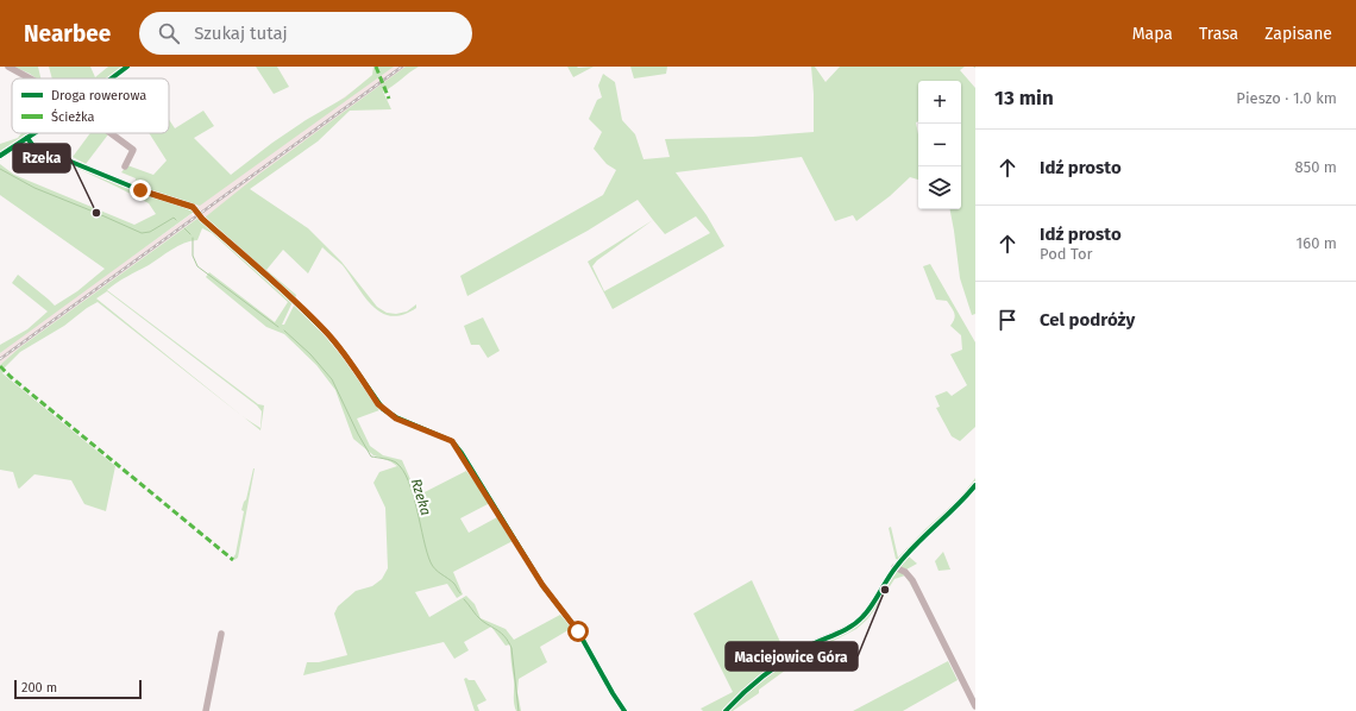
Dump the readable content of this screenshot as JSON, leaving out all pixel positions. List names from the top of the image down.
{
  "water": ["Rzeka"],
  "places": ["Rzeka", "Maciejowice Góra"],
  "legend": ["Droga rowerowa", "Ścieżka"],
  "scale_bar": "200 m",
  "page": {
    "header": "Nearbee",
    "search": "Szukaj tutaj",
    "nav": ["Mapa", "Trasa", "Zapisane"],
    "heading": ["13 min", "Pieszo · 1.0 km"],
    "map_buttons": ["+", "−"],
    "list": [
      ["Idź prosto", "850 m"],
      ["Idź prosto", "Pod Tor", "160 m"],
      "Cel podróży"
    ],
    "scale": "200 m"
  }
}
